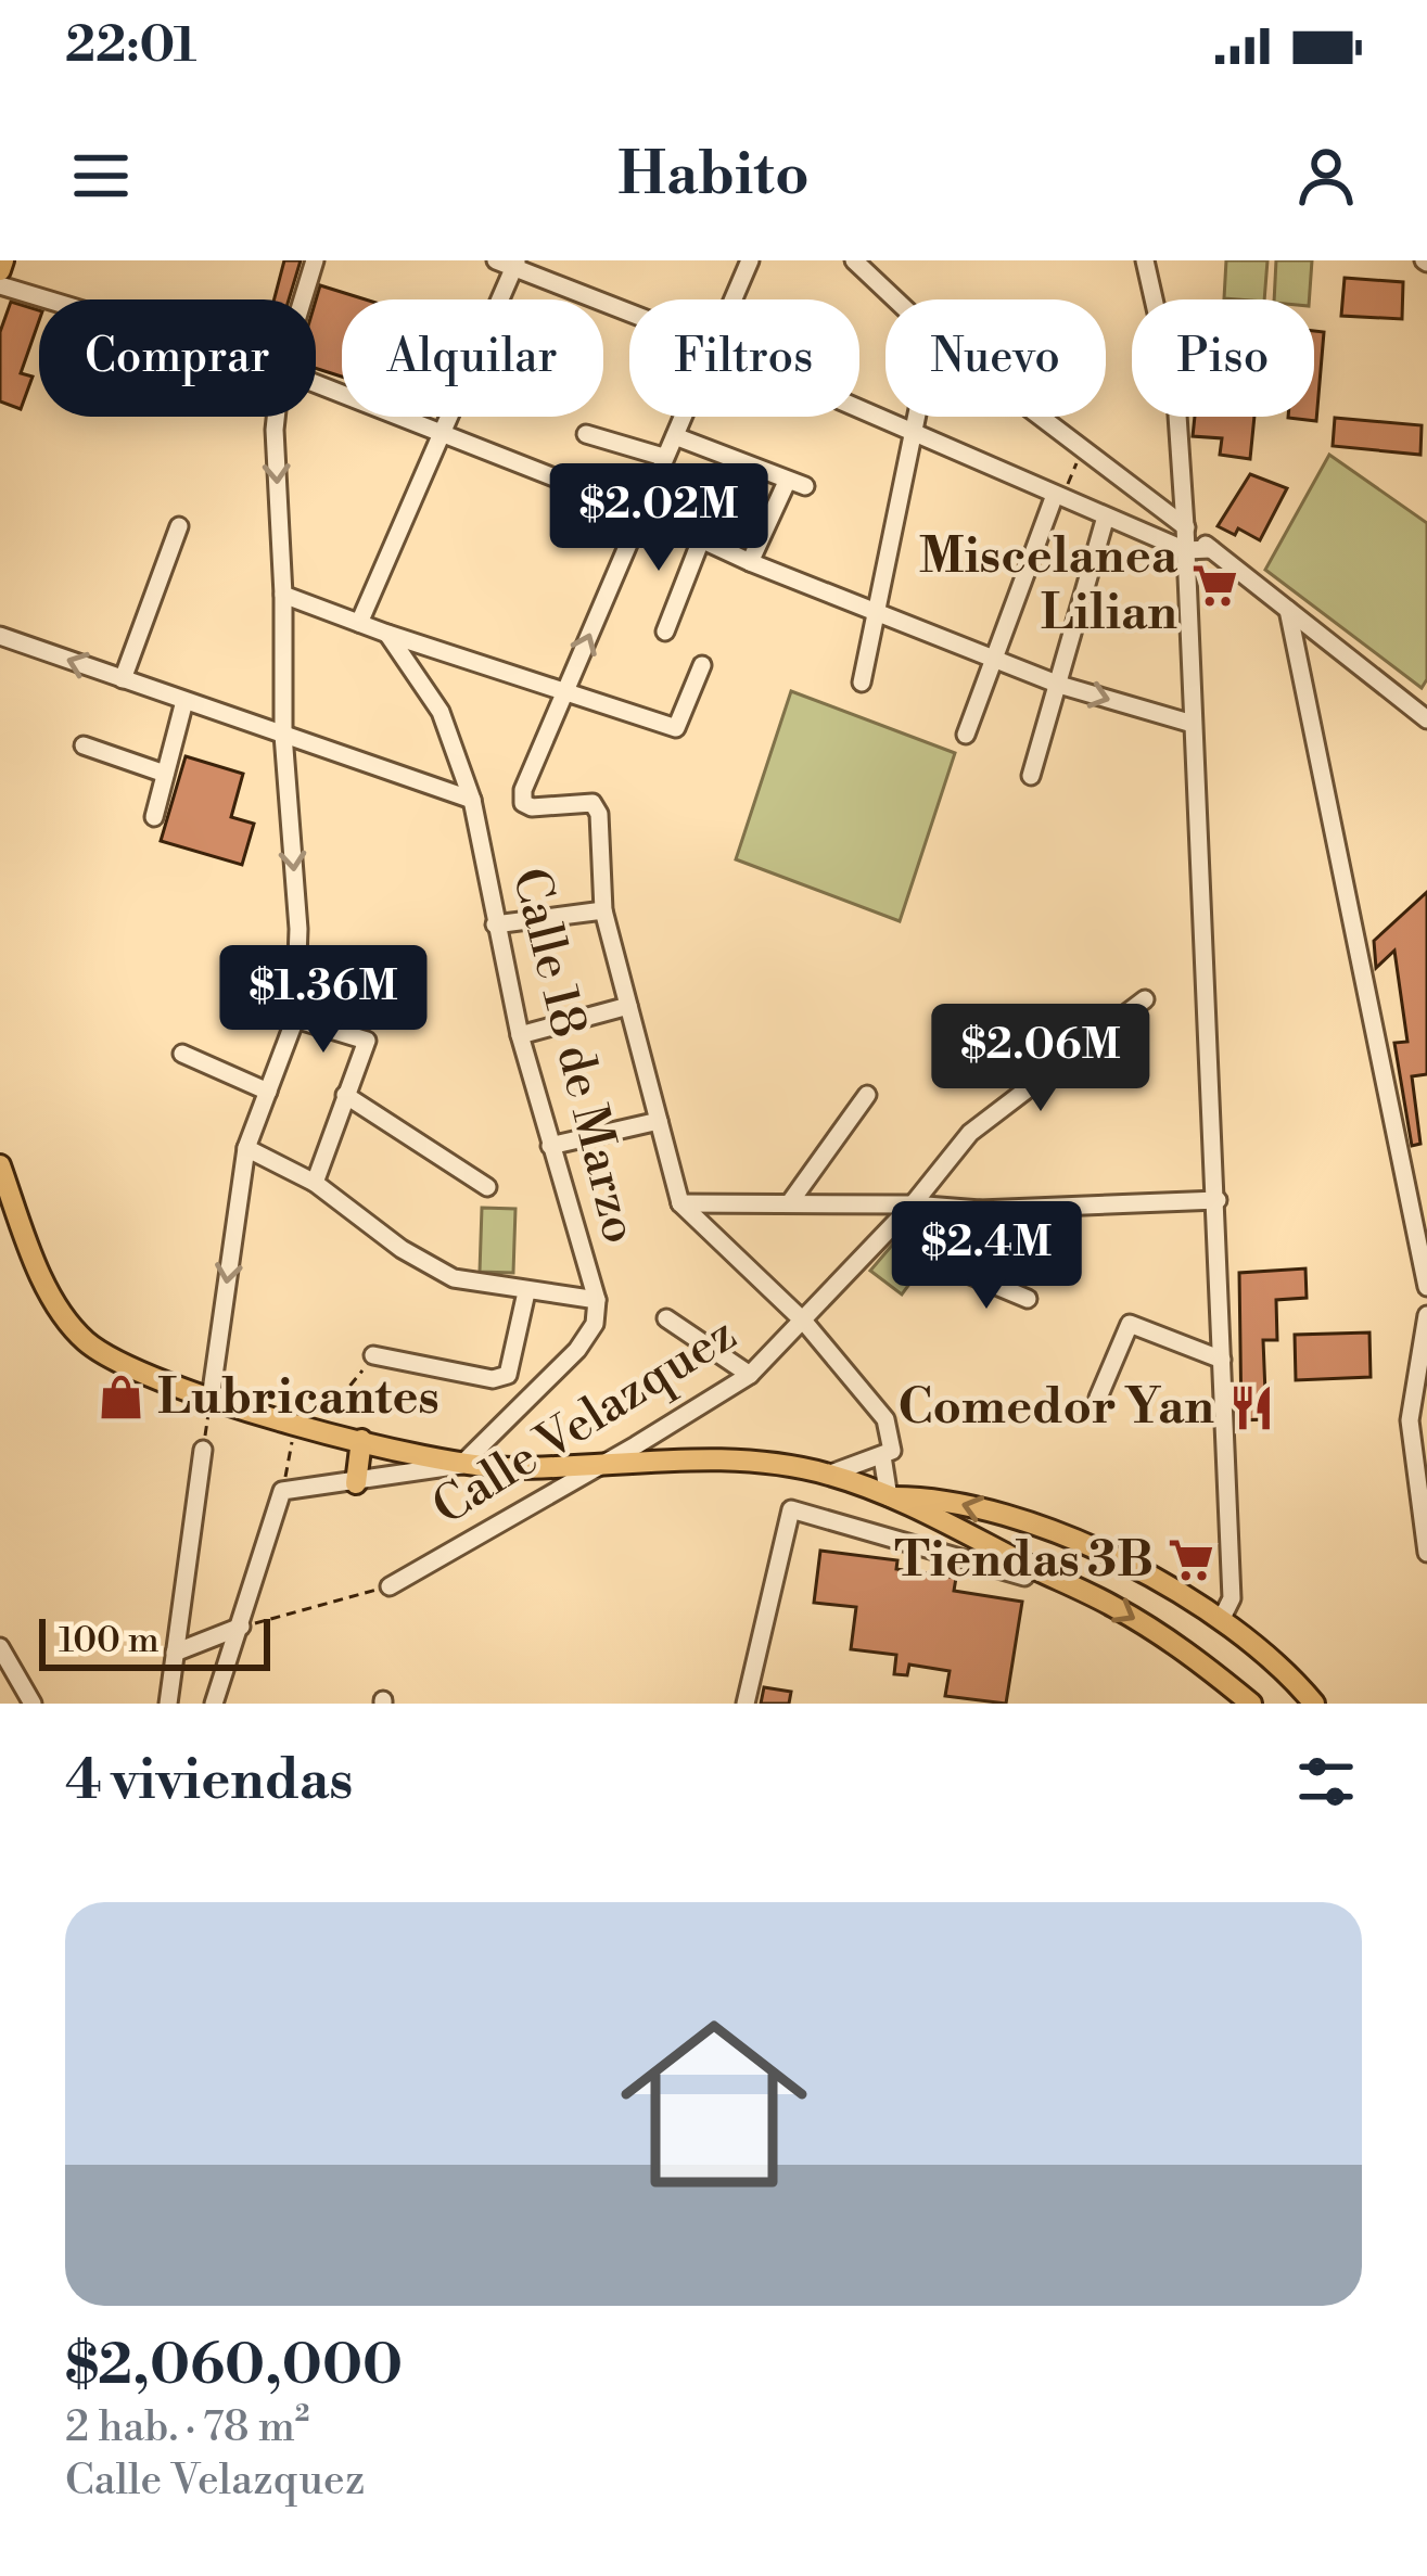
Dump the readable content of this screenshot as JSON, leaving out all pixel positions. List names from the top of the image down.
{
  "streets": {
    "street": ["Calle 18 de Marzo", "Calle Velazquez"]
  },
  "places": {
    "supermarket": ["Miscelanea Lilian", "Tiendas 3B"],
    "shop": ["Lubricantes"],
    "restaurant": ["Comedor Yan"]
  },
  "scale_bar": "100 m",
  "page": {
    "status": "22:01",
    "header": "Habito",
    "chip": [
      "Comprar",
      "Alquilar",
      "Filtros",
      "Nuevo",
      "Piso"
    ],
    "price": [
      "$2.02M",
      "$1.36M",
      "$2.06M",
      "$2.4M"
    ],
    "scale": "100 m",
    "heading": "4 viviendas",
    "list": [
      {
        "name": "$2,060,000",
        "note": "2 hab. · 78 m² · Calle Velazquez"
      }
    ]
  }
}
